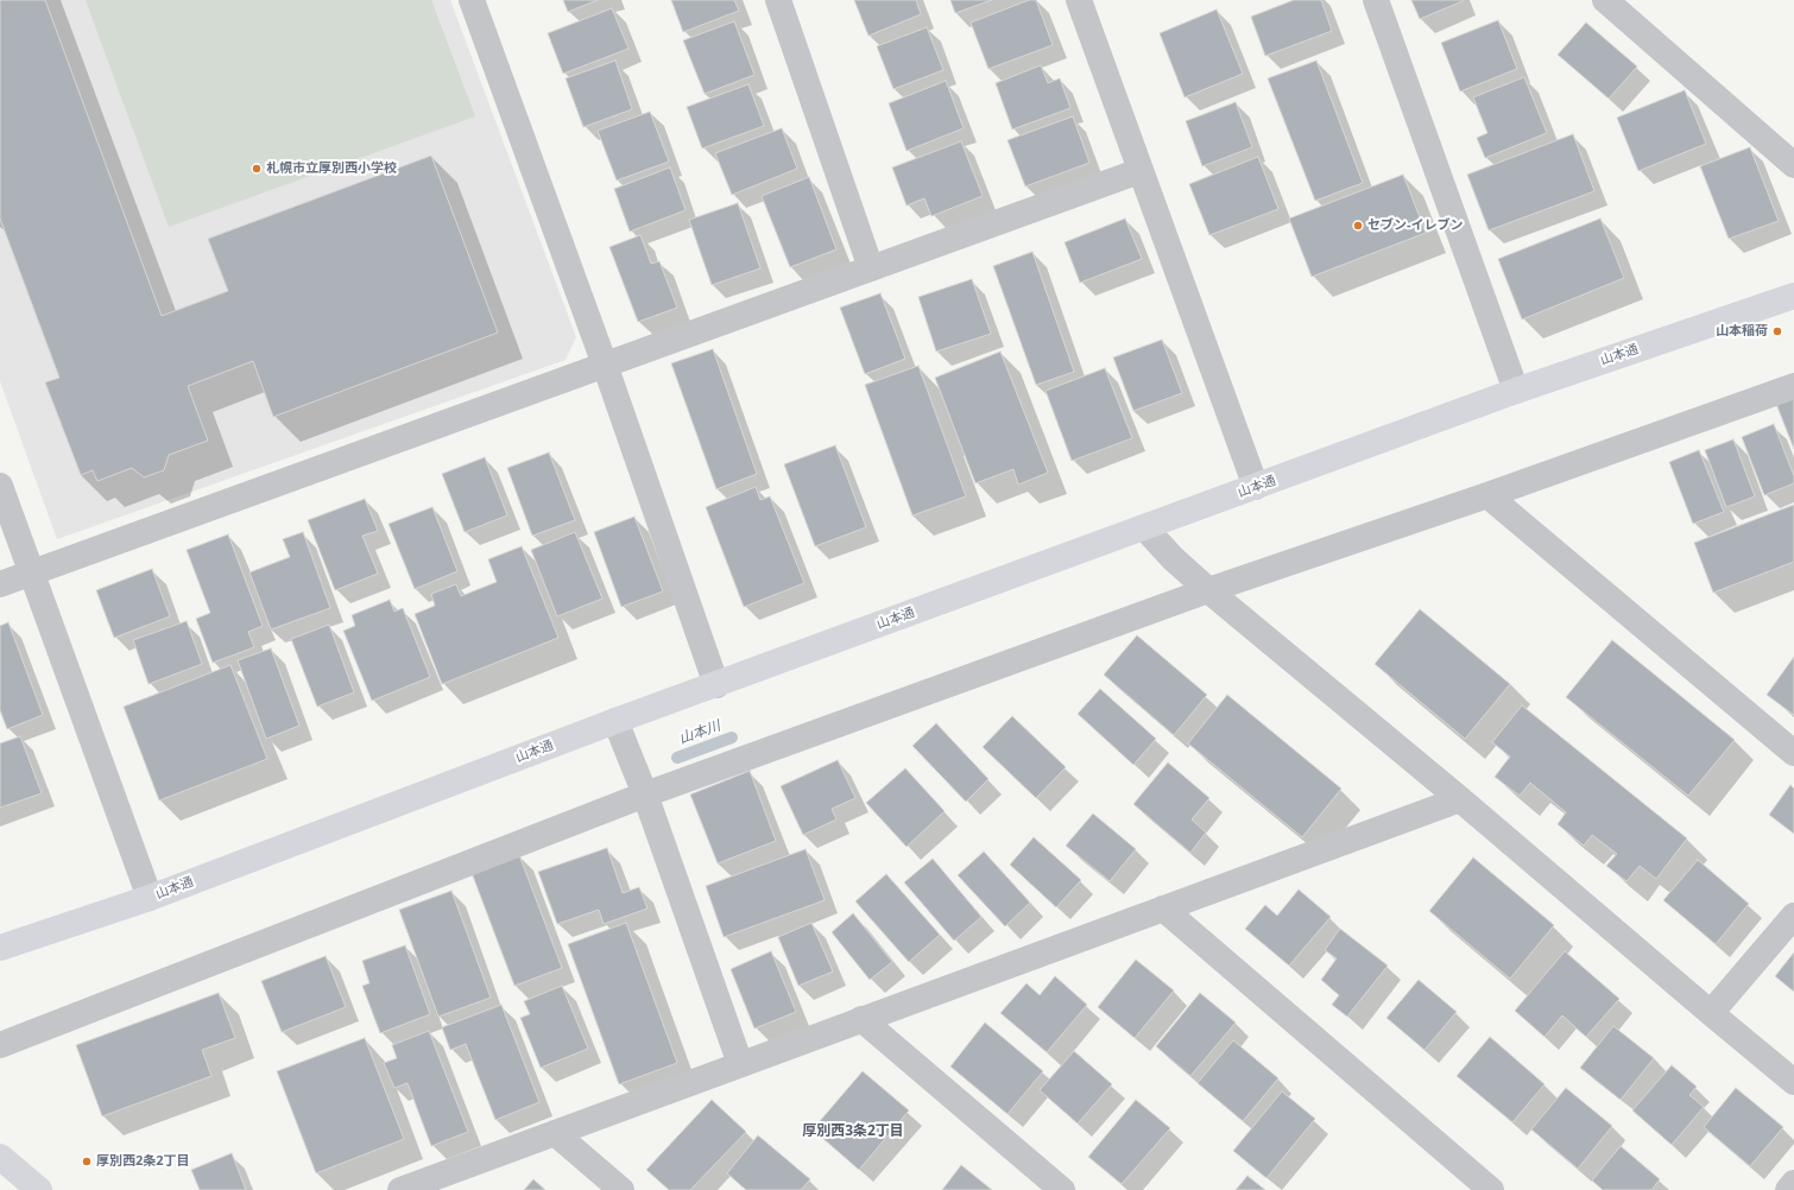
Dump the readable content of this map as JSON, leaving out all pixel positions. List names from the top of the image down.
{
  "streets": {
    "street": ["山本通"]
  },
  "districts": ["厚別西3条2丁目"],
  "water": ["山本川"],
  "places": [
    "札幌市立厚別西小学校",
    "セブン-イレブン",
    "山本稲荷",
    "厚別西2条2丁目"
  ]
}
